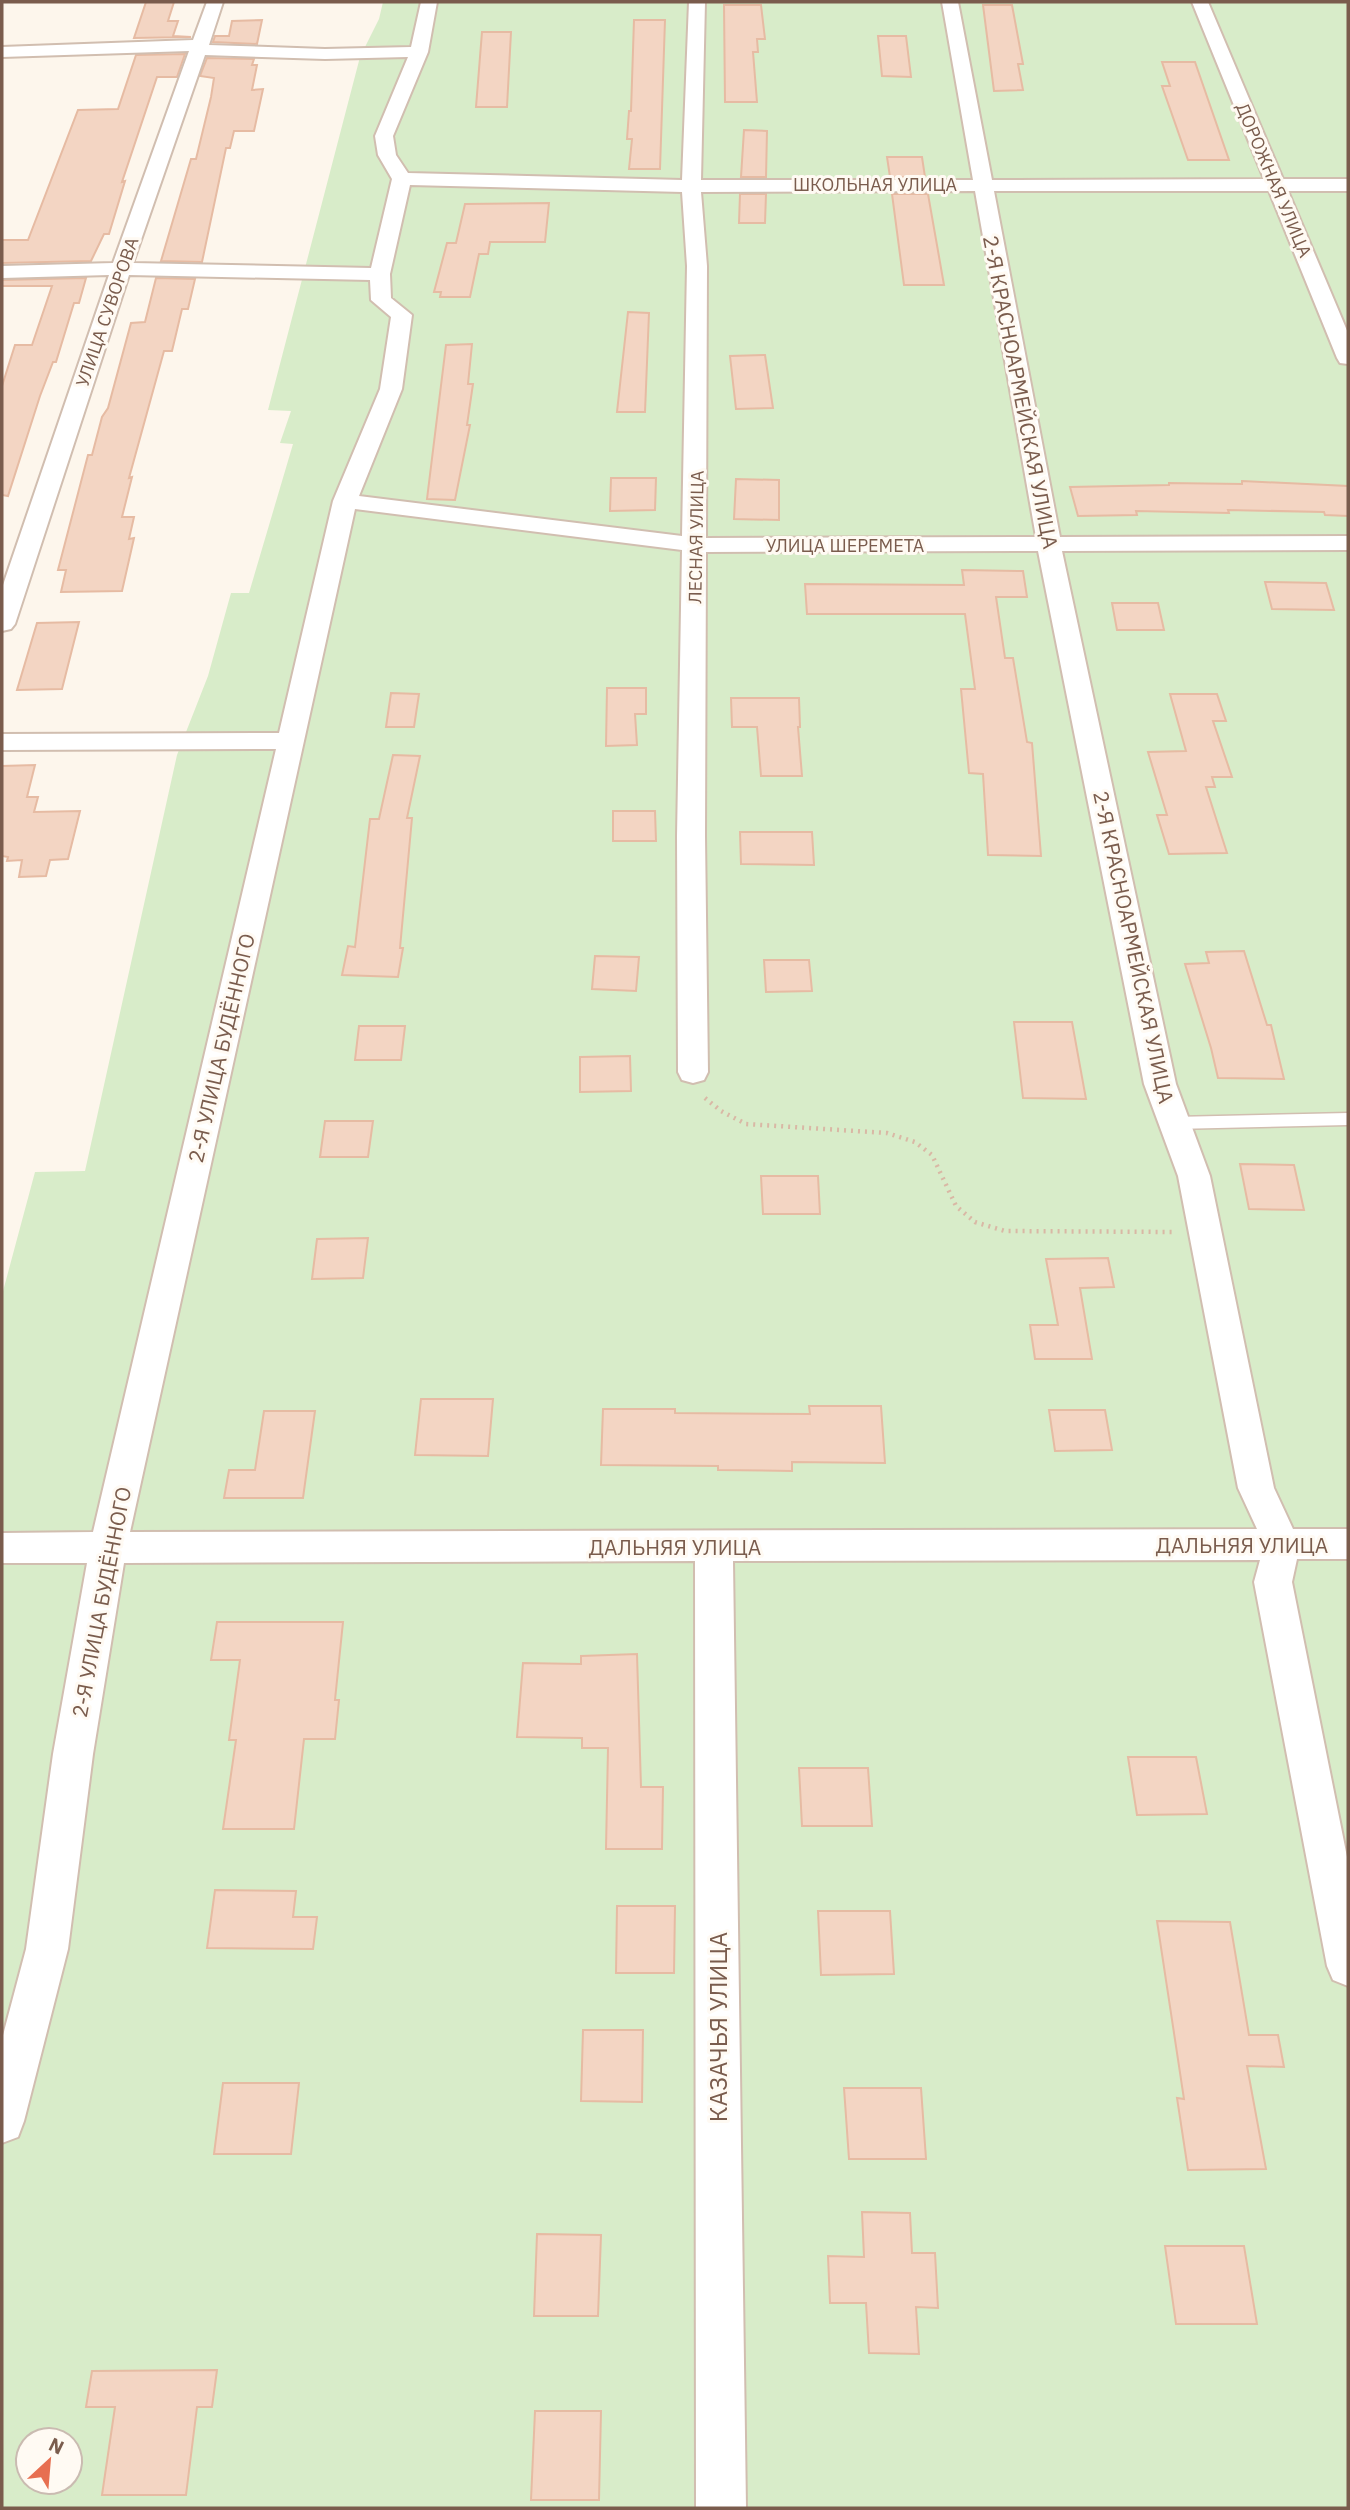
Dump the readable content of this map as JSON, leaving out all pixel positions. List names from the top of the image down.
{
  "streets": {
    "street": [
      "ДОРОЖНАЯ УЛИЦА",
      "ШКОЛЬНАЯ УЛИЦА",
      "УЛИЦА СУВОРОВА",
      "2-Я КРАСНОАРМЕЙСКАЯ УЛИЦА",
      "ЛЕСНАЯ УЛИЦА",
      "УЛИЦА ШЕРЕМЕТА",
      "2-Я УЛИЦА БУДЁННОГО",
      "ДАЛЬНЯЯ УЛИЦА",
      "КАЗАЧЬЯ УЛИЦА"
    ]
  },
  "crossings": [
    ["ДОРОЖНАЯ УЛИЦА", "ШКОЛЬНАЯ УЛИЦА"],
    ["ШКОЛЬНАЯ УЛИЦА", "2-Я КРАСНОАРМЕЙСКАЯ УЛИЦА"],
    ["ШКОЛЬНАЯ УЛИЦА", "ЛЕСНАЯ УЛИЦА"],
    ["ШКОЛЬНАЯ УЛИЦА", "2-Я УЛИЦА БУДЁННОГО"],
    ["2-Я КРАСНОАРМЕЙСКАЯ УЛИЦА", "УЛИЦА ШЕРЕМЕТА"],
    ["2-Я КРАСНОАРМЕЙСКАЯ УЛИЦА", "ДАЛЬНЯЯ УЛИЦА"],
    ["ЛЕСНАЯ УЛИЦА", "УЛИЦА ШЕРЕМЕТА"],
    ["УЛИЦА ШЕРЕМЕТА", "2-Я УЛИЦА БУДЁННОГО"],
    ["2-Я УЛИЦА БУДЁННОГО", "ДАЛЬНЯЯ УЛИЦА"],
    ["ДАЛЬНЯЯ УЛИЦА", "КАЗАЧЬЯ УЛИЦА"]
  ],
  "north": "top right"
}
